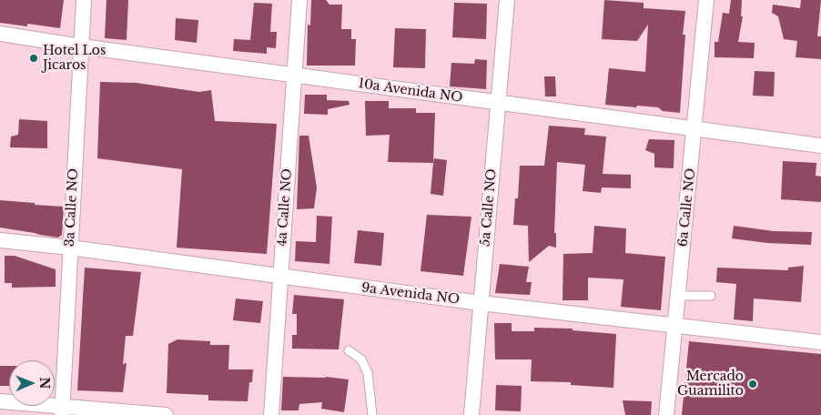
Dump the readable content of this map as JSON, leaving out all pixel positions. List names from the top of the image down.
{
  "streets": {
    "street": [
      "10a Avenida NO",
      "3a Calle NO",
      "4a Calle NO",
      "5a Calle NO",
      "6a Calle NO",
      "9a Avenida NO"
    ]
  },
  "crossings": [
    ["10a Avenida NO", "3a Calle NO"],
    ["10a Avenida NO", "4a Calle NO"],
    ["10a Avenida NO", "5a Calle NO"],
    ["10a Avenida NO", "6a Calle NO"],
    ["3a Calle NO", "9a Avenida NO"],
    ["4a Calle NO", "9a Avenida NO"],
    ["5a Calle NO", "9a Avenida NO"],
    ["6a Calle NO", "9a Avenida NO"]
  ],
  "places": ["Hotel Los Jicaros", "Mercado Guamilito"],
  "north": "right"
}
